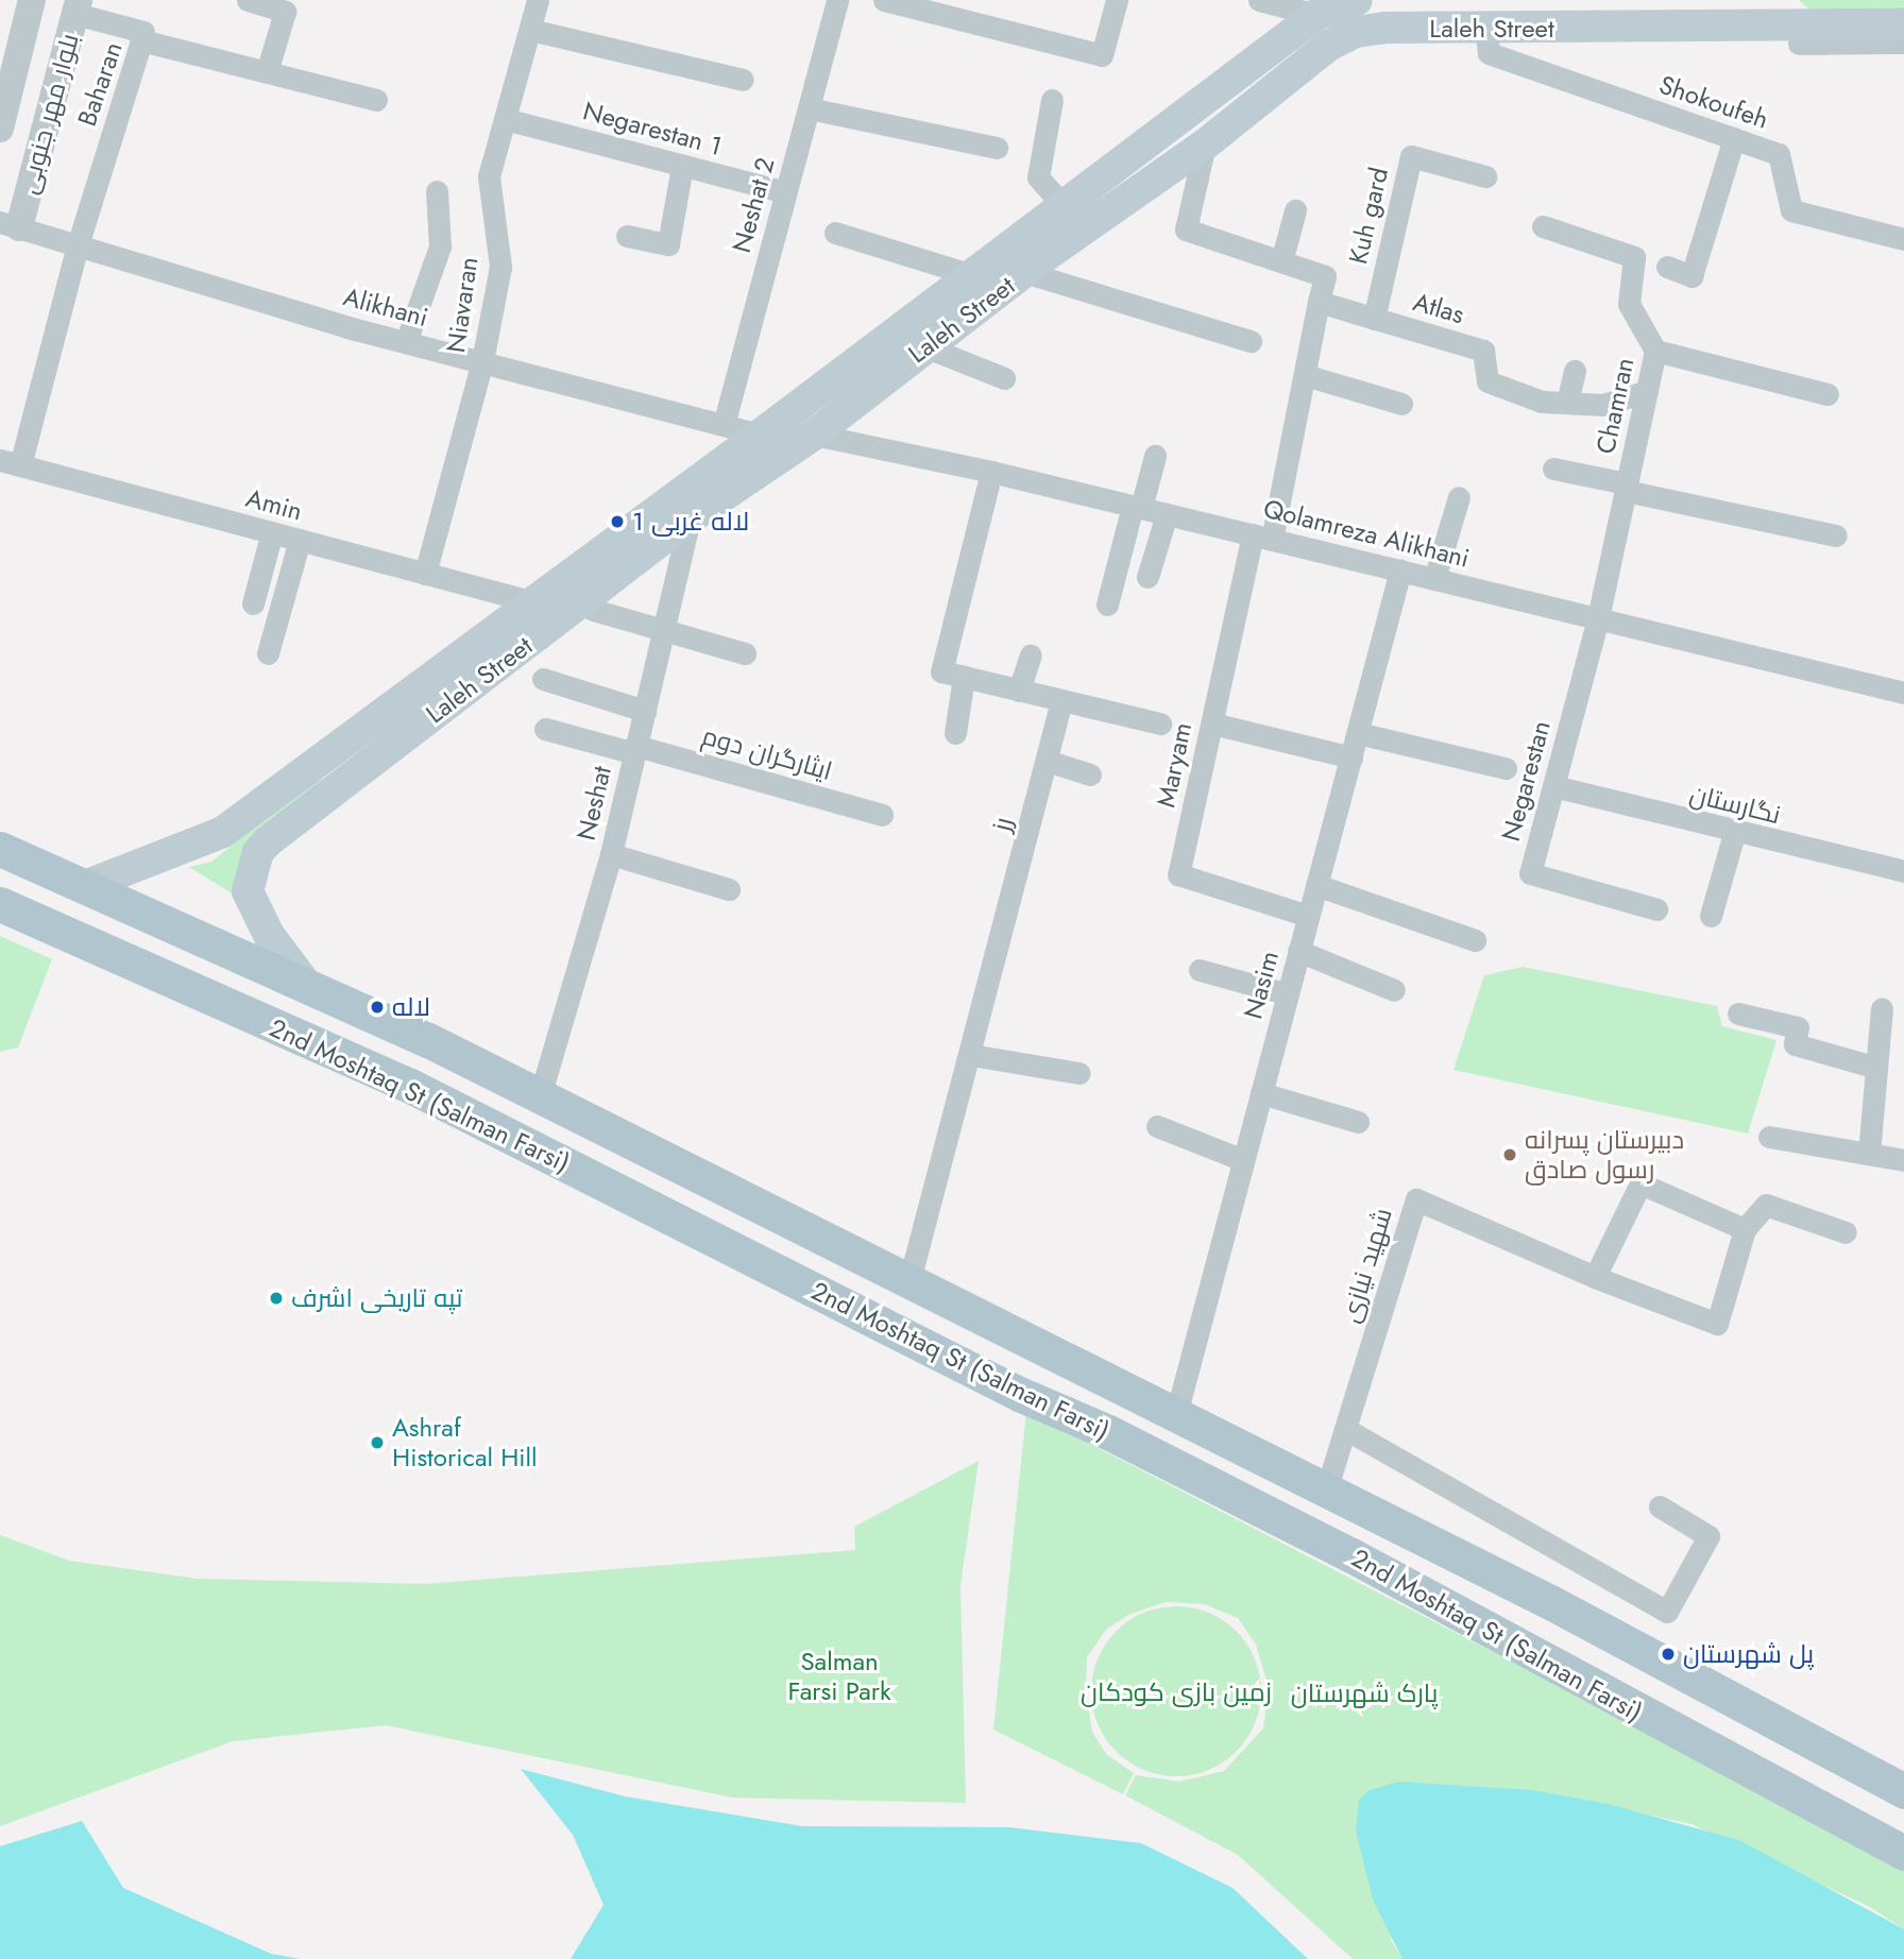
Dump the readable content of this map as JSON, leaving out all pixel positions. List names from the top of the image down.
{
  "streets": {
    "main road": ["Laleh Street", "2nd Moshtaq St (Salman Farsi)"],
    "street": [
      "Baharan",
      "Shokoufeh",
      "بلوار مهر جنوبی",
      "Negarestan 1",
      "Neshat 2",
      "Kuh gard",
      "Niavaran",
      "Alikhani",
      "Atlas",
      "Chamran",
      "Amin",
      "Qolamreza Alikhani",
      "ایثارگران دوم",
      "Maryam",
      "Negarestan",
      "Neshat",
      "نگارستان",
      "رز",
      "Nasim",
      "شهید نیازی"
    ]
  },
  "crossings": [
    ["Laleh Street", "Shokoufeh"],
    ["Laleh Street", "Alikhani"],
    ["Laleh Street", "Amin"],
    ["Laleh Street", "Qolamreza Alikhani"],
    ["Laleh Street", "Neshat"],
    ["Laleh Street", "2nd Moshtaq St (Salman Farsi)"],
    ["Baharan", "Alikhani"],
    ["Baharan", "Amin"],
    ["بلوار مهر جنوبی", "Alikhani"],
    ["Negarestan 1", "Neshat 2"],
    ["Negarestan 1", "Niavaran"],
    ["Neshat 2", "Alikhani"],
    ["Kuh gard", "Atlas"],
    ["Niavaran", "Alikhani"],
    ["Niavaran", "Amin"],
    ["Atlas", "Chamran"],
    ["Chamran", "Qolamreza Alikhani"],
    ["Chamran", "Negarestan"],
    ["Qolamreza Alikhani", "Maryam"],
    ["Qolamreza Alikhani", "Negarestan"],
    ["Qolamreza Alikhani", "Nasim"],
    ["ایثارگران دوم", "Neshat"],
    ["Maryam", "Nasim"],
    ["Negarestan", "نگارستان"],
    ["Neshat", "2nd Moshtaq St (Salman Farsi)"],
    ["رز", "2nd Moshtaq St (Salman Farsi)"],
    ["Nasim", "2nd Moshtaq St (Salman Farsi)"],
    ["2nd Moshtaq St (Salman Farsi)", "شهید نیازی"]
  ],
  "parks": ["Salman Farsi Park", "زمین بازی کودکان", "پارک شهرستان"],
  "places": [
    "لاله غربی 1",
    "لاله",
    "دبیرستان پسرانه رسول صادق",
    "تپه تاریخی اشرف",
    "Ashraf Historical Hill",
    "پل شهرستان"
  ]
}
